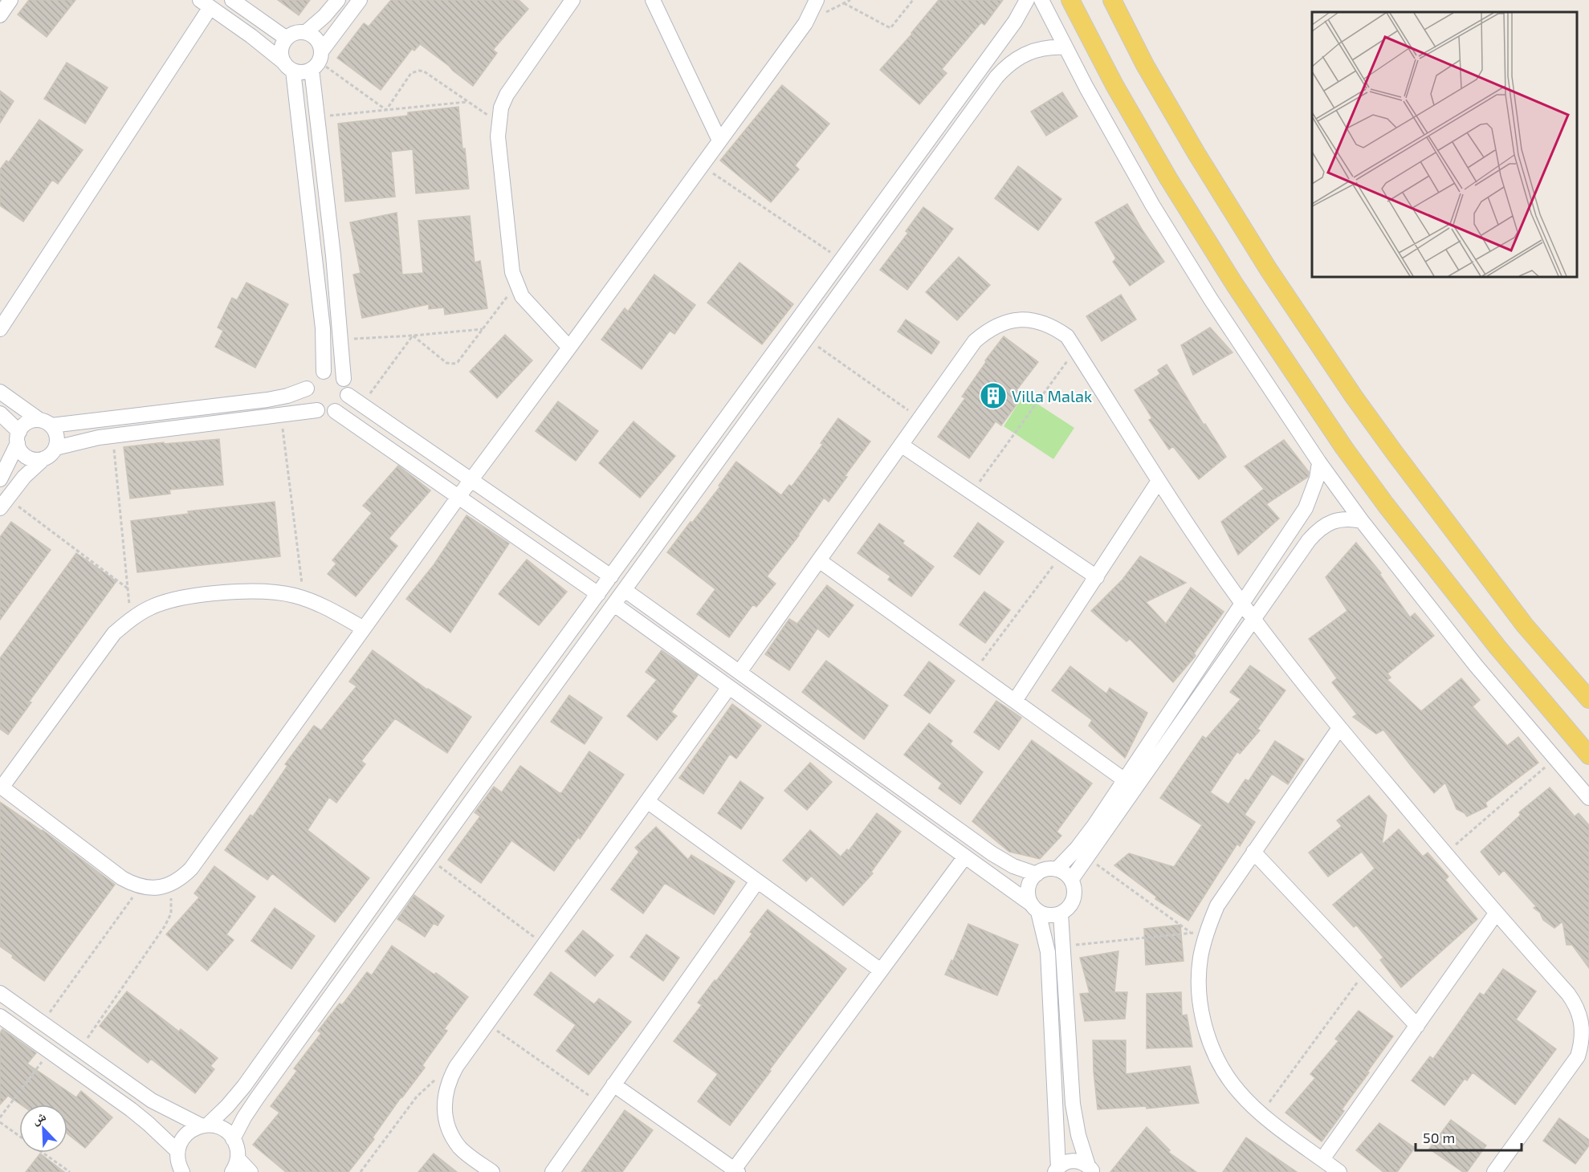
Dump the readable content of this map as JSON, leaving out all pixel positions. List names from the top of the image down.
{
  "places": {
    "building": ["Villa Malak"]
  },
  "scale_bar": "50 m",
  "north": "top left"
}
